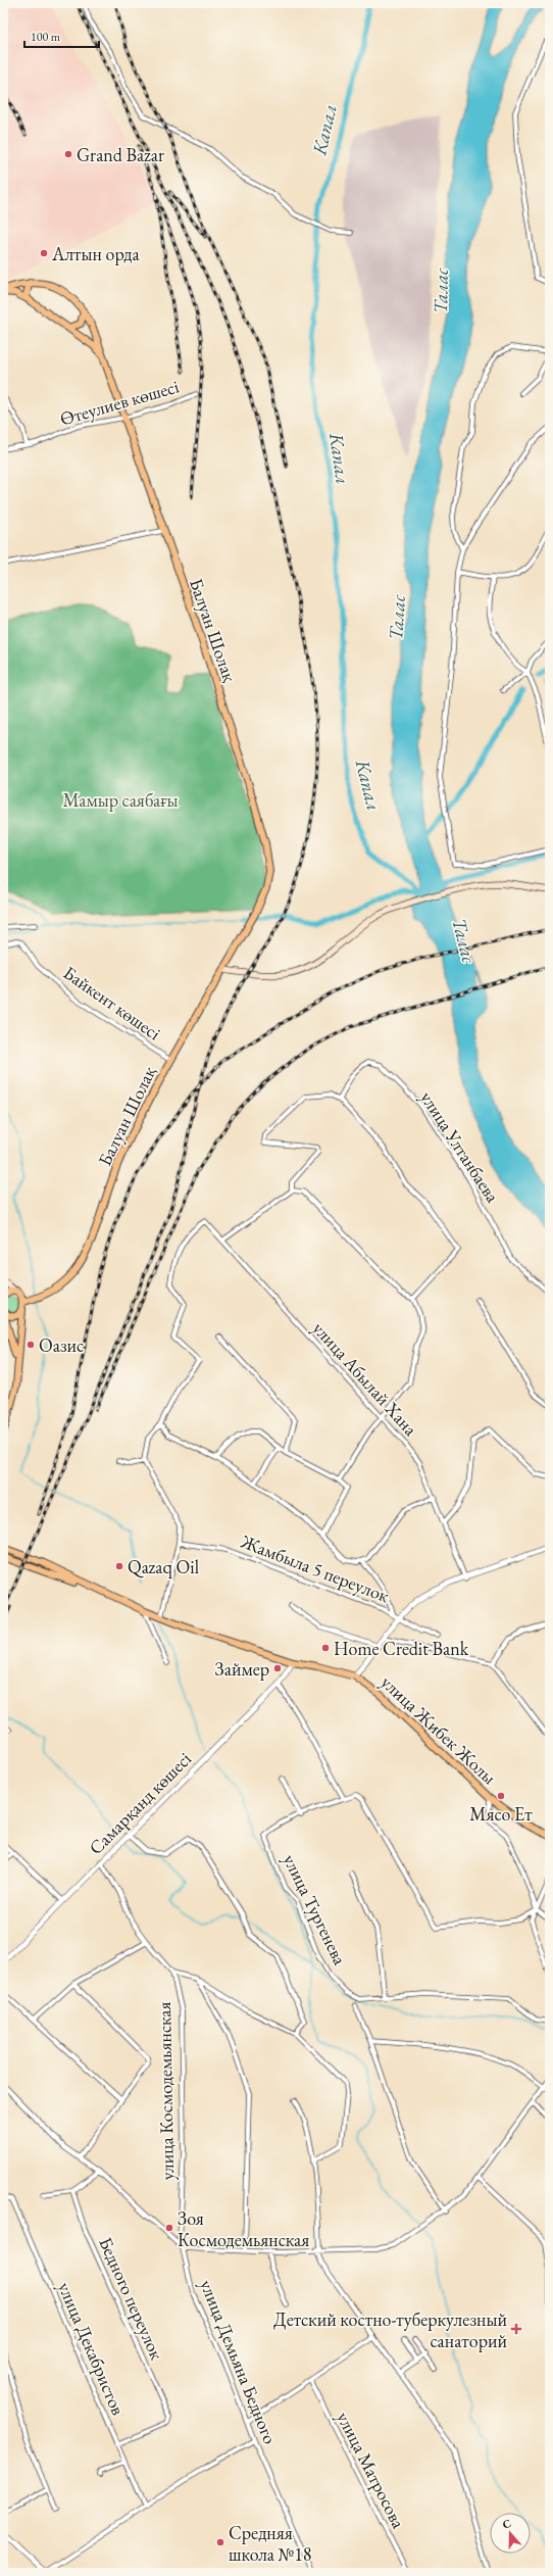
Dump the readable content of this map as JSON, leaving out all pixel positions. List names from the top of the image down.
{
  "streets": {
    "main road": ["Балуан Шолақ", "улица Жибек Жолы"],
    "street": [
      "Өтеулиев көшесі",
      "Байкент көшесі",
      "улица Ултанбаева",
      "улица Абылай Хана",
      "Жамбыла 5 переулок",
      "Самарқанд көшесі",
      "улица Тургенева",
      "улица Космодемьянская",
      "Бедного переулок",
      "улица Декабристов",
      "улица Демьяна Бедного",
      "улица Матросова"
    ]
  },
  "crossings": [
    ["Өтеулиев көшесі", "Балуан Шолақ"],
    ["Балуан Шолақ", "Байкент көшесі"],
    ["улица Жибек Жолы", "Самарқанд көшесі"],
    ["Самарқанд көшесі", "улица Космодемьянская"],
    ["улица Космодемьянская", "улица Демьяна Бедного"],
    ["Бедного переулок", "улица Декабристов"]
  ],
  "water": ["Капал", "Талас"],
  "parks": ["Мамыр саябағы"],
  "places": {
    "other": [
      "Grand Bazar",
      "Алтын орда",
      "Оазис",
      "Qazaq Oil",
      "Home Credit Bank",
      "Займер",
      "Мясо Ет",
      "Зоя Космодемьянская",
      "Средняя школа №18"
    ],
    "health": ["Детский костно-туберкулезный санаторий"]
  },
  "scale_bar": "100 m",
  "north": "top"
}
